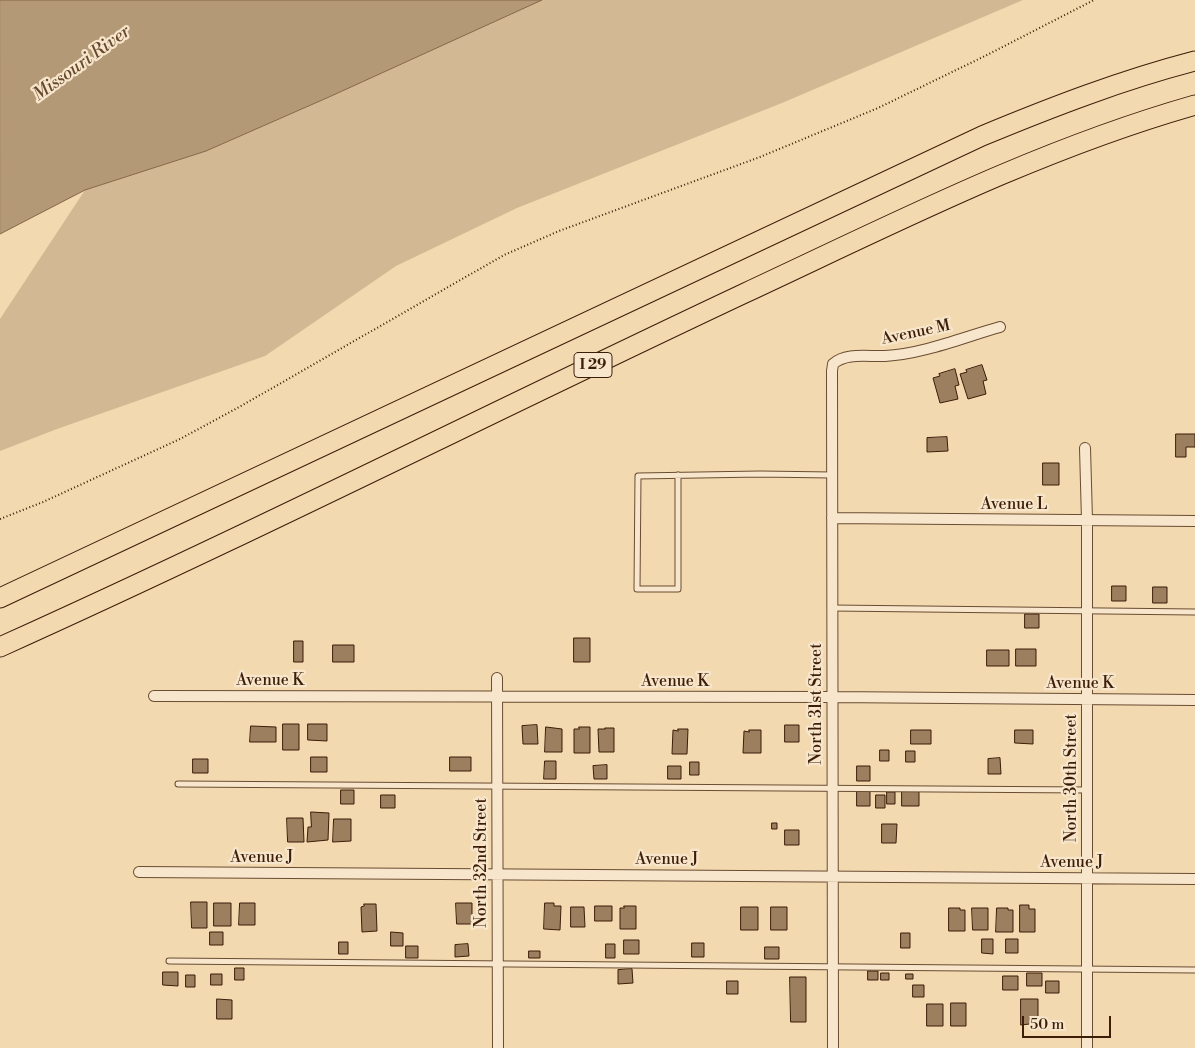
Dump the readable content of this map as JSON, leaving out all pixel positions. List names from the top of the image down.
{
  "streets": {
    "highway": ["I 29"],
    "street": [
      "Avenue M",
      "Avenue L",
      "Avenue K",
      "North 31st Street",
      "North 30th Street",
      "Avenue J",
      "North 32nd Street"
    ]
  },
  "crossings": [
    ["Avenue M", "North 31st Street"],
    ["Avenue L", "North 31st Street"],
    ["Avenue L", "North 30th Street"],
    ["Avenue K", "North 31st Street"],
    ["Avenue K", "North 30th Street"],
    ["Avenue K", "North 32nd Street"],
    ["North 31st Street", "Avenue J"],
    ["North 30th Street", "Avenue J"],
    ["Avenue J", "North 32nd Street"]
  ],
  "water": ["Missouri River"],
  "scale_bar": "50 m"
}
